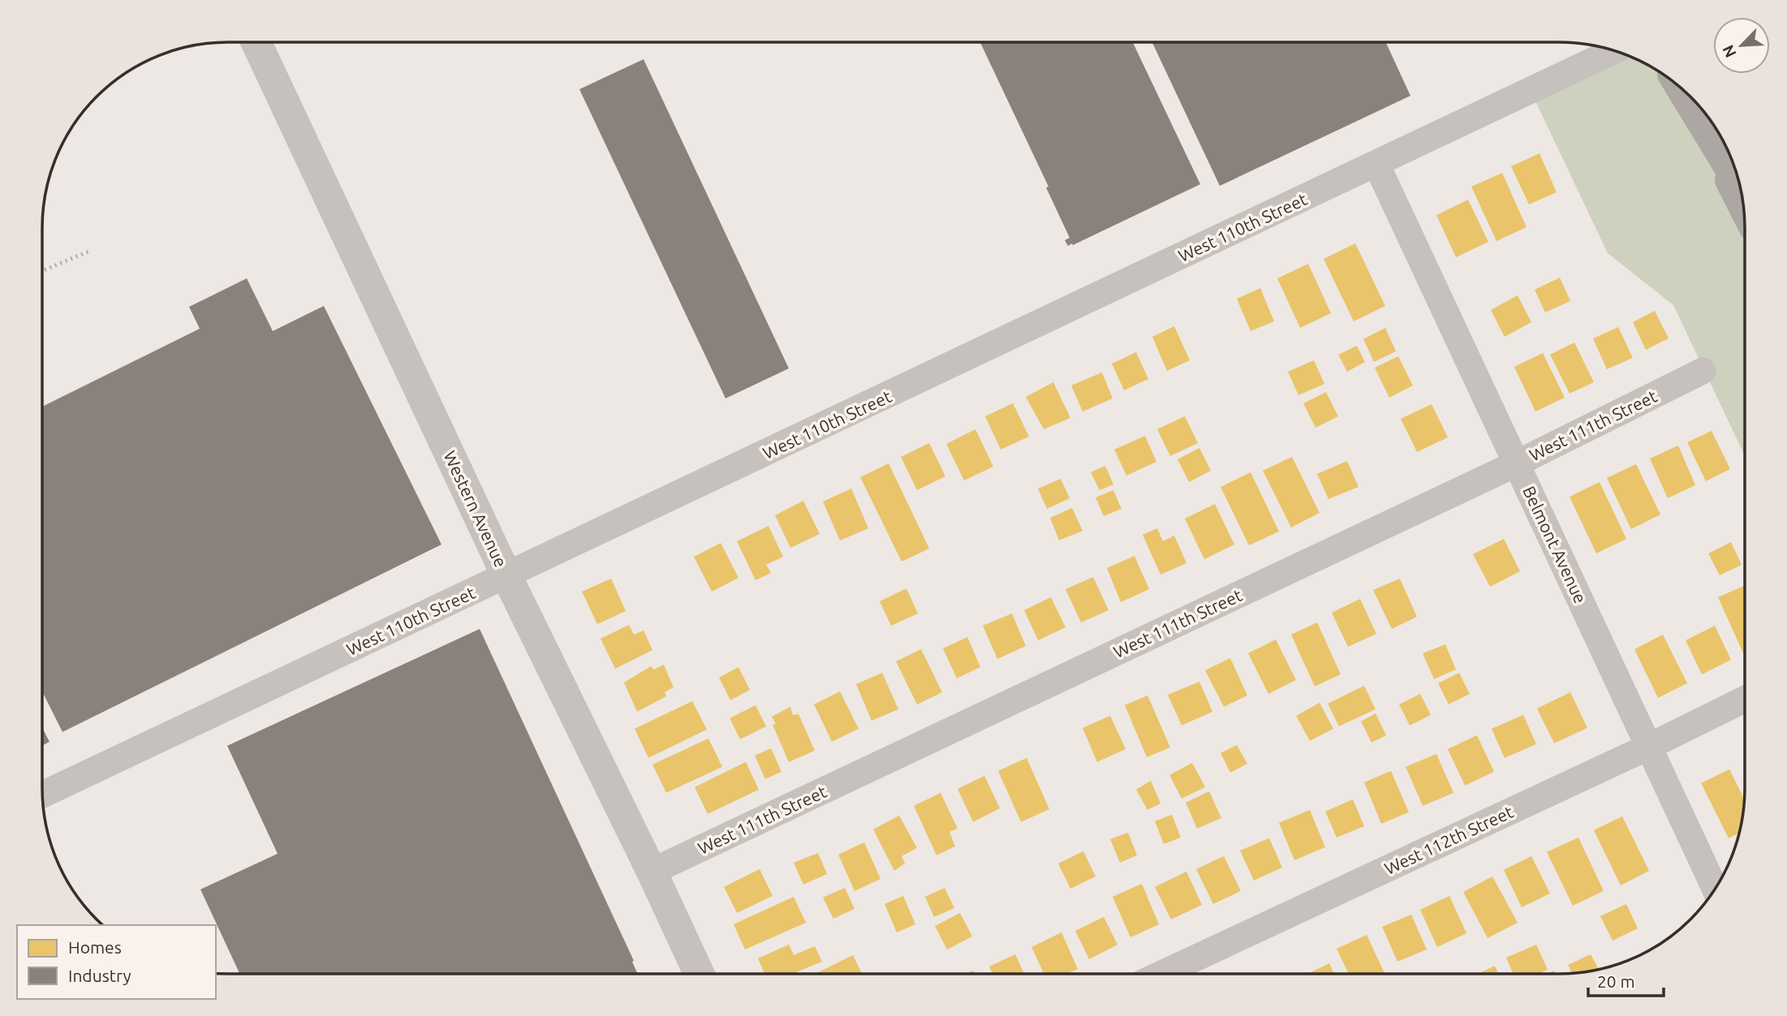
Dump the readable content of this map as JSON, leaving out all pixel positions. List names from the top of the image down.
{
  "streets": {
    "street": [
      "West 110th Street",
      "West 111th Street",
      "Western Avenue",
      "Belmont Avenue",
      "West 112th Street"
    ]
  },
  "crossings": [
    ["West 110th Street", "Western Avenue"],
    ["West 110th Street", "Belmont Avenue"],
    ["West 111th Street", "Western Avenue"],
    ["West 111th Street", "Belmont Avenue"],
    ["Belmont Avenue", "West 112th Street"]
  ],
  "legend": ["Homes", "Industry"],
  "scale_bar": "20 m",
  "north": "bottom left"
}
